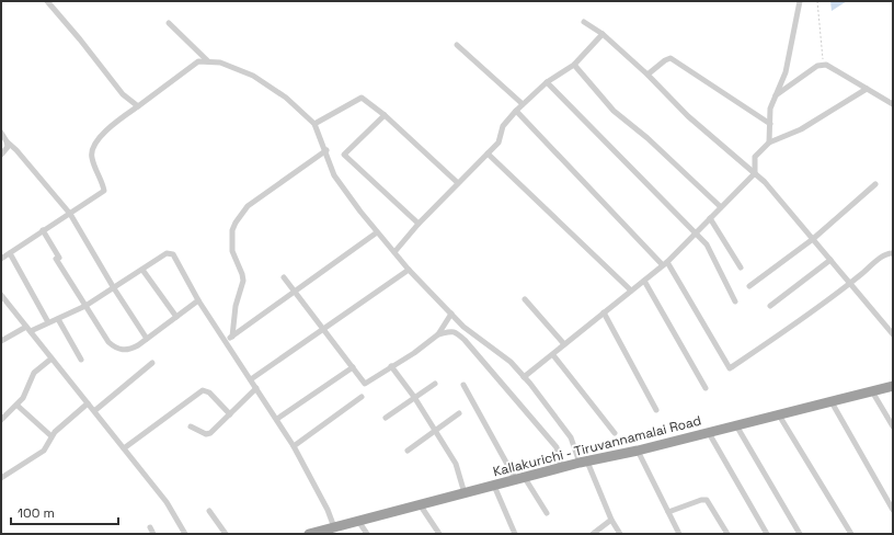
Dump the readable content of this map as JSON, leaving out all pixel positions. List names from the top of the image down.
{
  "streets": {
    "highway": ["Kallakurichi - Tiruvannamalai Road"]
  },
  "scale_bar": "100 m"
}
